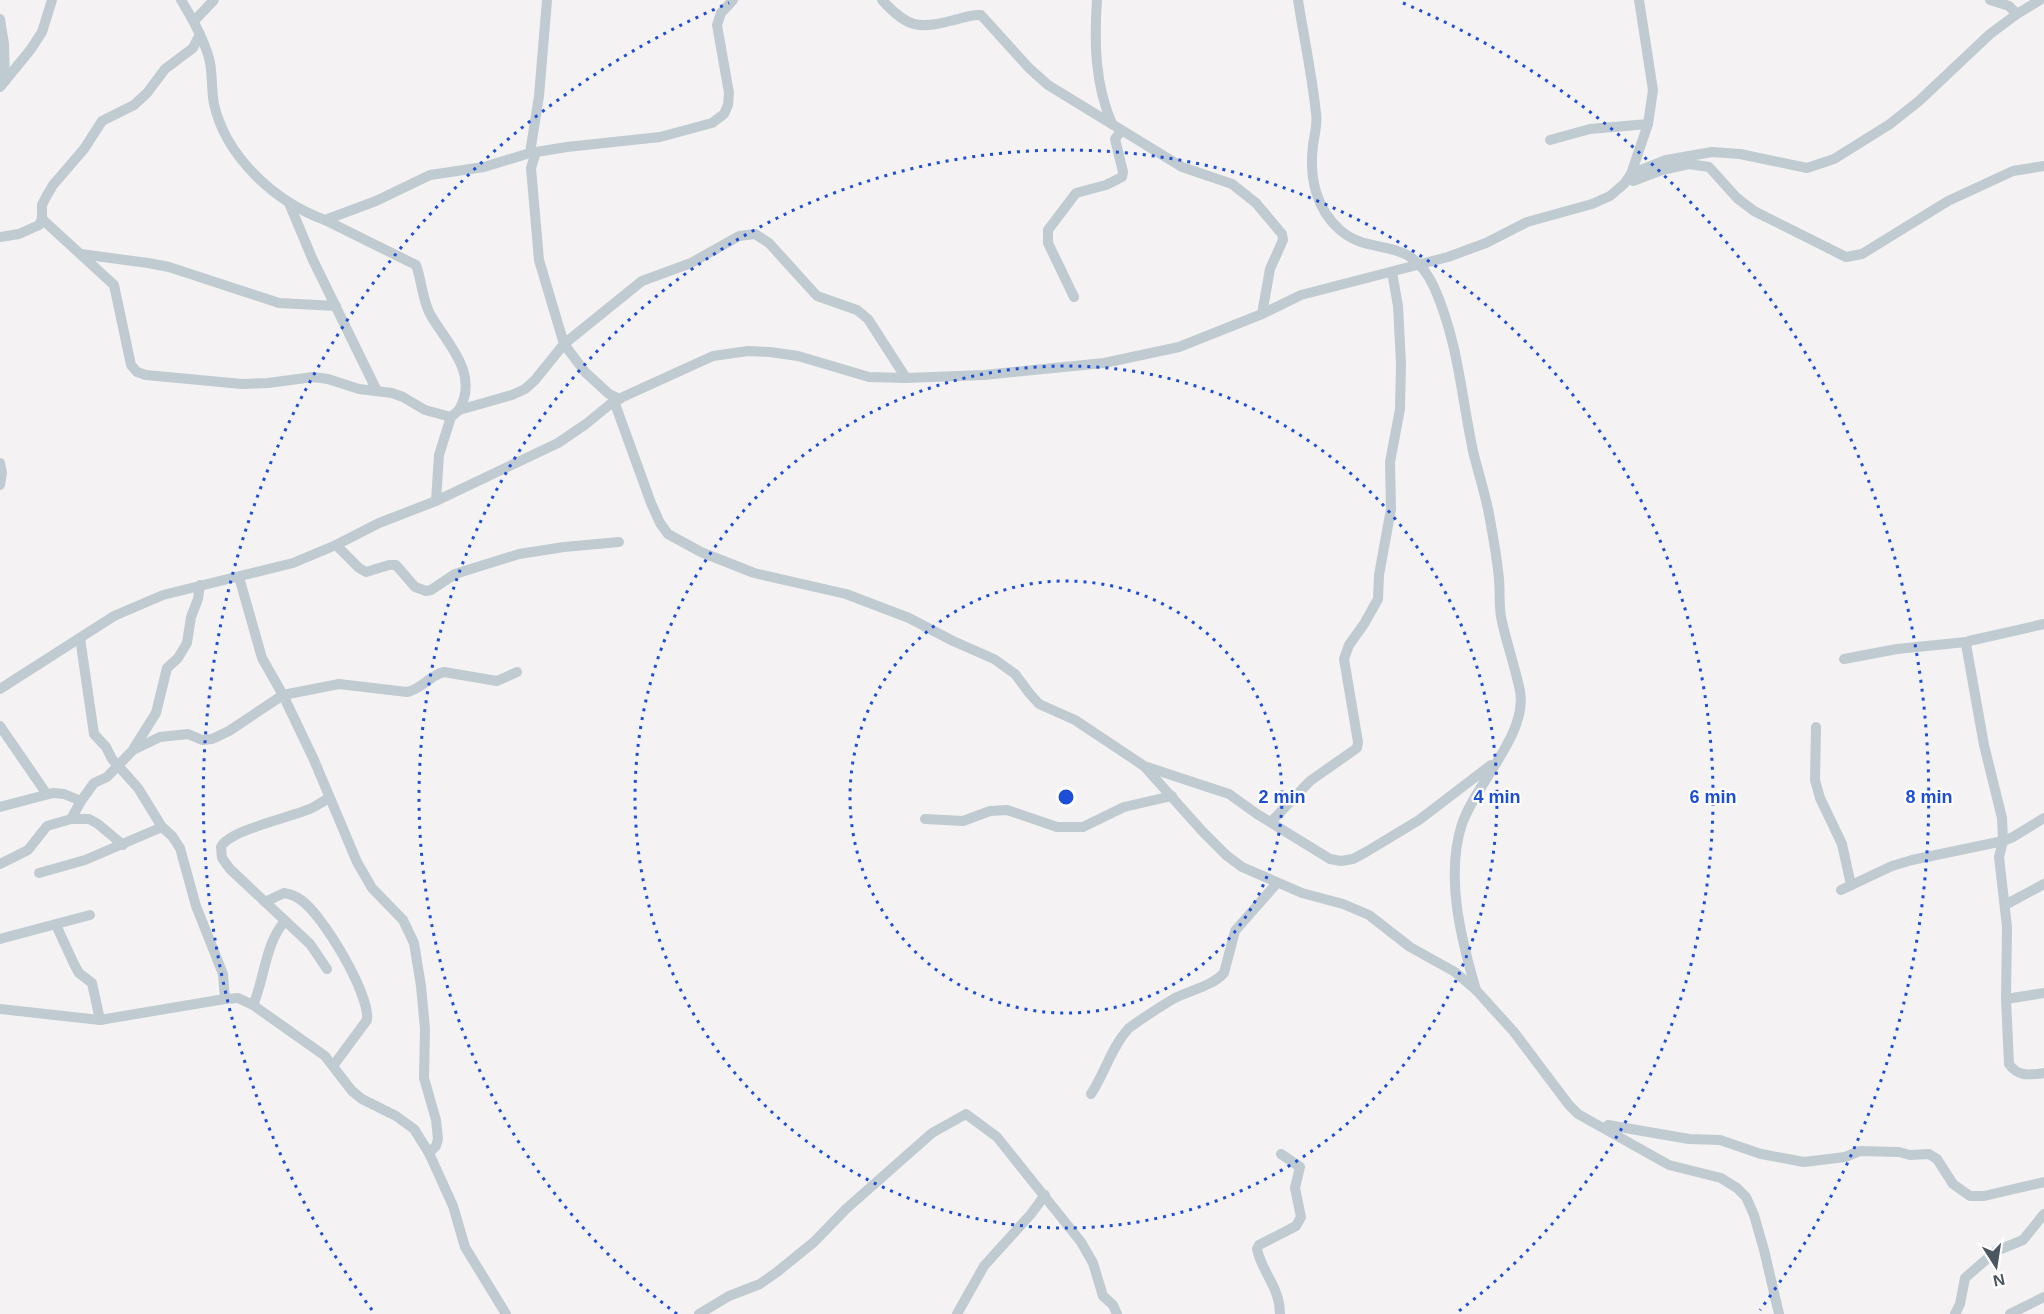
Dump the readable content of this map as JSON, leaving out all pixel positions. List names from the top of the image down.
{
  "north": "bottom",
  "rings": [
    "2 min",
    "4 min",
    "6 min",
    "8 min"
  ]
}
